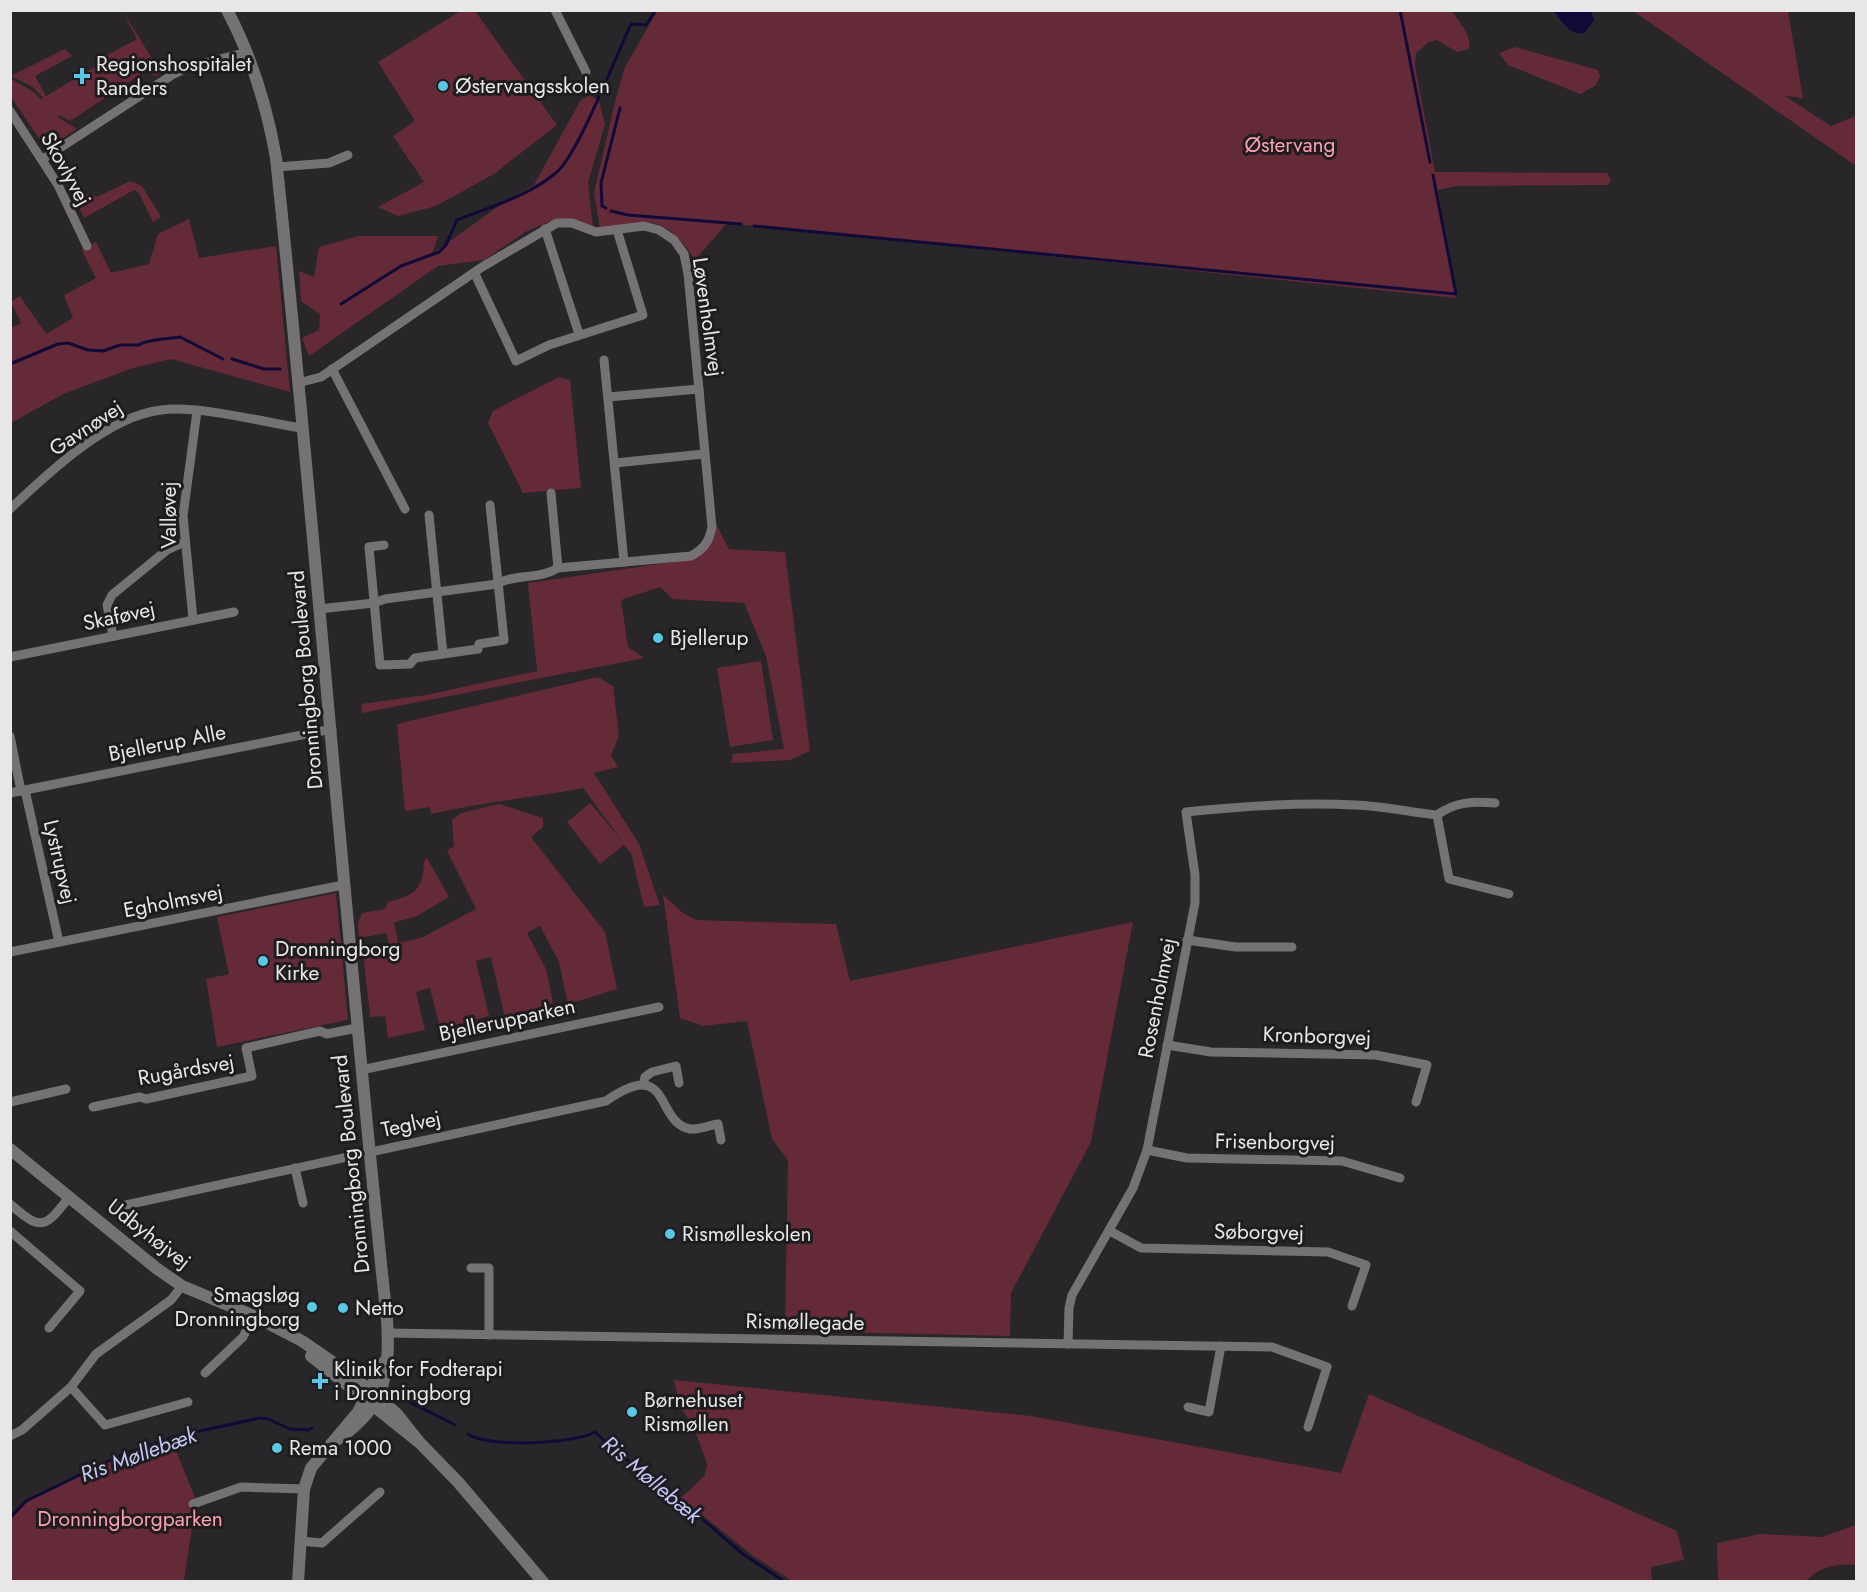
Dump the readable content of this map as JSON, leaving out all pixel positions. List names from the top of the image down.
{
  "streets": {
    "street": [
      "Skovlyvej",
      "Løvenholmvej",
      "Gavnøvej",
      "Valløvej",
      "Skaføvej",
      "Dronningborg Boulevard",
      "Bjellerup Alle",
      "Lystrupvej",
      "Egholmsvej",
      "Rosenholmvej",
      "Bjellerupparken",
      "Kronborgvej",
      "Rugårdsvej",
      "Teglvej",
      "Frisenborgvej",
      "Søborgvej",
      "Udbyhøjvej",
      "Rismøllegade"
    ]
  },
  "crossings": [
    ["Løvenholmvej", "Dronningborg Boulevard"],
    ["Gavnøvej", "Valløvej"],
    ["Gavnøvej", "Dronningborg Boulevard"],
    ["Valløvej", "Skaføvej"],
    ["Dronningborg Boulevard", "Bjellerup Alle"],
    ["Dronningborg Boulevard", "Egholmsvej"],
    ["Dronningborg Boulevard", "Bjellerupparken"],
    ["Dronningborg Boulevard", "Rugårdsvej"],
    ["Dronningborg Boulevard", "Teglvej"],
    ["Dronningborg Boulevard", "Udbyhøjvej"],
    ["Dronningborg Boulevard", "Rismøllegade"],
    ["Bjellerup Alle", "Lystrupvej"],
    ["Lystrupvej", "Egholmsvej"],
    ["Rosenholmvej", "Kronborgvej"],
    ["Rosenholmvej", "Frisenborgvej"],
    ["Rosenholmvej", "Søborgvej"],
    ["Rosenholmvej", "Rismøllegade"]
  ],
  "water": ["Ris Møllebæk"],
  "parks": ["Østervang", "Dronningborgparken"],
  "places": {
    "health": ["Regionshospitalet Randers", "Klinik for Fodterapi i Dronningborg"],
    "other": [
      "Østervangsskolen",
      "Bjellerup",
      "Dronningborg Kirke",
      "Rismølleskolen",
      "Smagsløg Dronningborg",
      "Netto",
      "Børnehuset Rismøllen",
      "Rema 1000"
    ]
  }
}
